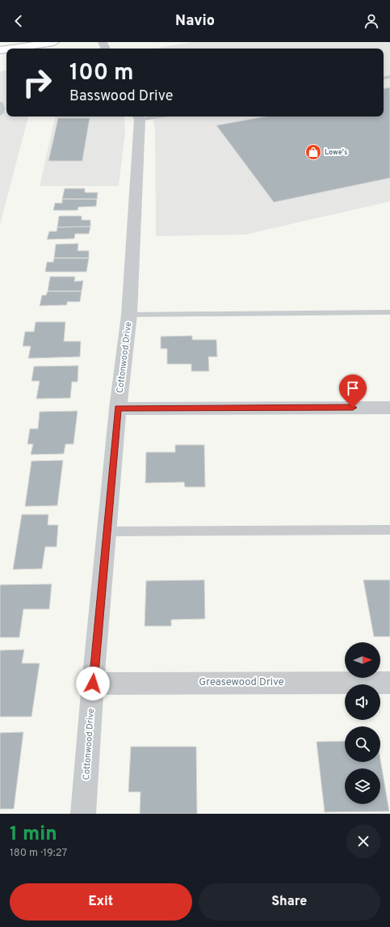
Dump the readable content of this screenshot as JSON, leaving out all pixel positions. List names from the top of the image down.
{
  "streets": {
    "street": ["Cottonwood Drive", "Greasewood Drive"]
  },
  "crossings": [
    ["Cottonwood Drive", "Greasewood Drive"]
  ],
  "places": {
    "shop": ["Lowe's"]
  },
  "north": "right",
  "page": {
    "header": "Navio",
    "turn": ["100 m", "Basswood Drive"],
    "heading": ["1 min", "180 m · 19:27"],
    "buttons": ["Exit", "Share"]
  }
}
